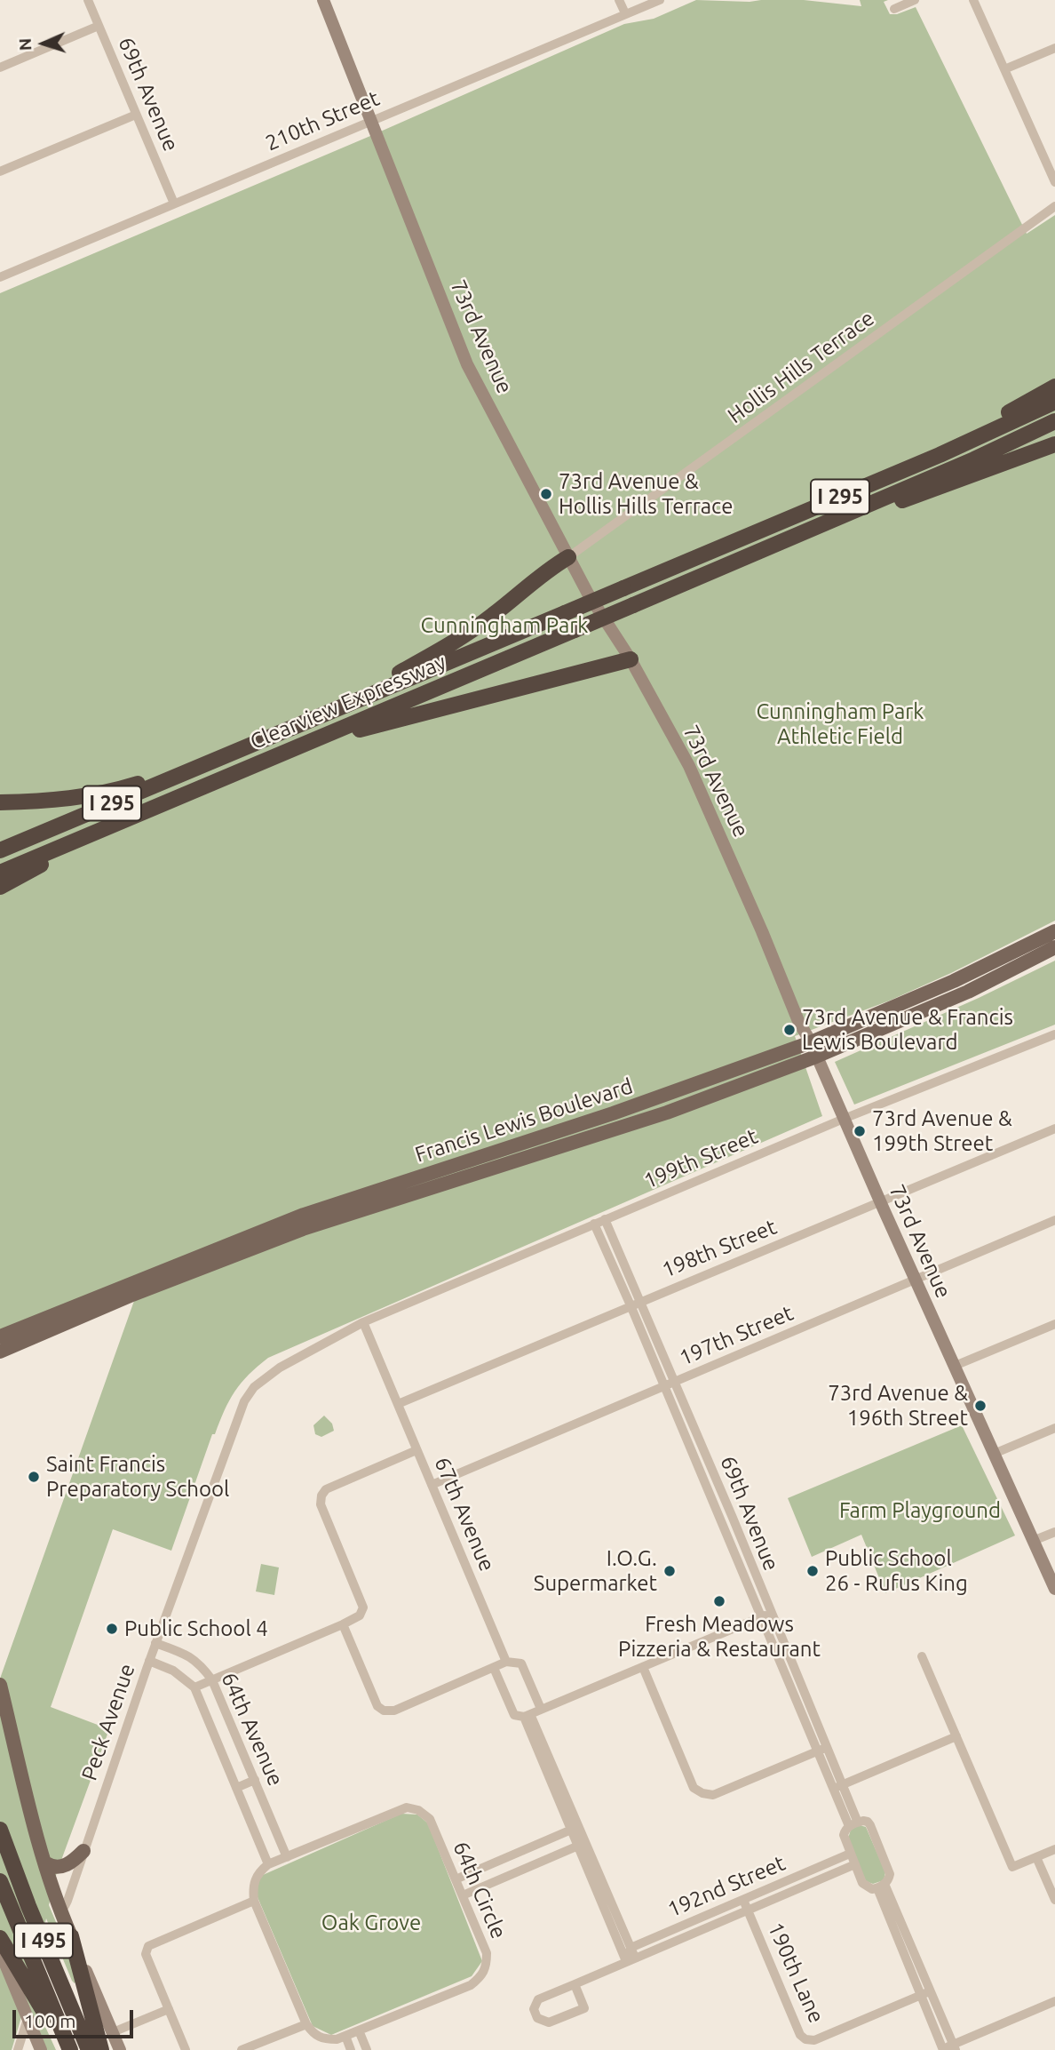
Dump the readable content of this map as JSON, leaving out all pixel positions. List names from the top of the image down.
{
  "streets": {
    "highway": ["I 295", "Clearview Expressway", "I 495"],
    "main road": ["Francis Lewis Boulevard"],
    "street": [
      "69th Avenue",
      "210th Street",
      "73rd Avenue",
      "Hollis Hills Terrace",
      "199th Street",
      "198th Street",
      "197th Street",
      "67th Avenue",
      "Peck Avenue",
      "64th Avenue",
      "192nd Street",
      "64th Circle",
      "190th Lane"
    ]
  },
  "crossings": [
    ["69th Avenue", "210th Street"],
    ["69th Avenue", "199th Street"],
    ["69th Avenue", "198th Street"],
    ["69th Avenue", "197th Street"],
    ["69th Avenue", "192nd Street"],
    ["69th Avenue", "190th Lane"],
    ["210th Street", "73rd Avenue"],
    ["73rd Avenue", "Hollis Hills Terrace"],
    ["73rd Avenue", "Francis Lewis Boulevard"],
    ["73rd Avenue", "199th Street"],
    ["73rd Avenue", "198th Street"],
    ["73rd Avenue", "197th Street"],
    ["199th Street", "67th Avenue"],
    ["199th Street", "Peck Avenue"],
    ["198th Street", "67th Avenue"],
    ["197th Street", "67th Avenue"],
    ["67th Avenue", "Peck Avenue"],
    ["Peck Avenue", "64th Avenue"],
    ["64th Avenue", "64th Circle"],
    ["192nd Street", "190th Lane"]
  ],
  "parks": [
    "Cunningham Park",
    "Cunningham Park Athletic Field",
    "Farm Playground",
    "Oak Grove"
  ],
  "places": [
    "73rd Avenue & Hollis Hills Terrace",
    "73rd Avenue & Francis Lewis Boulevard",
    "73rd Avenue & 199th Street",
    "73rd Avenue & 196th Street",
    "Saint Francis Preparatory School",
    "I.O.G. Supermarket",
    "Public School 26 - Rufus King",
    "Fresh Meadows Pizzeria & Restaurant",
    "Public School 4"
  ],
  "scale_bar": "100 m",
  "north": "left"
}
